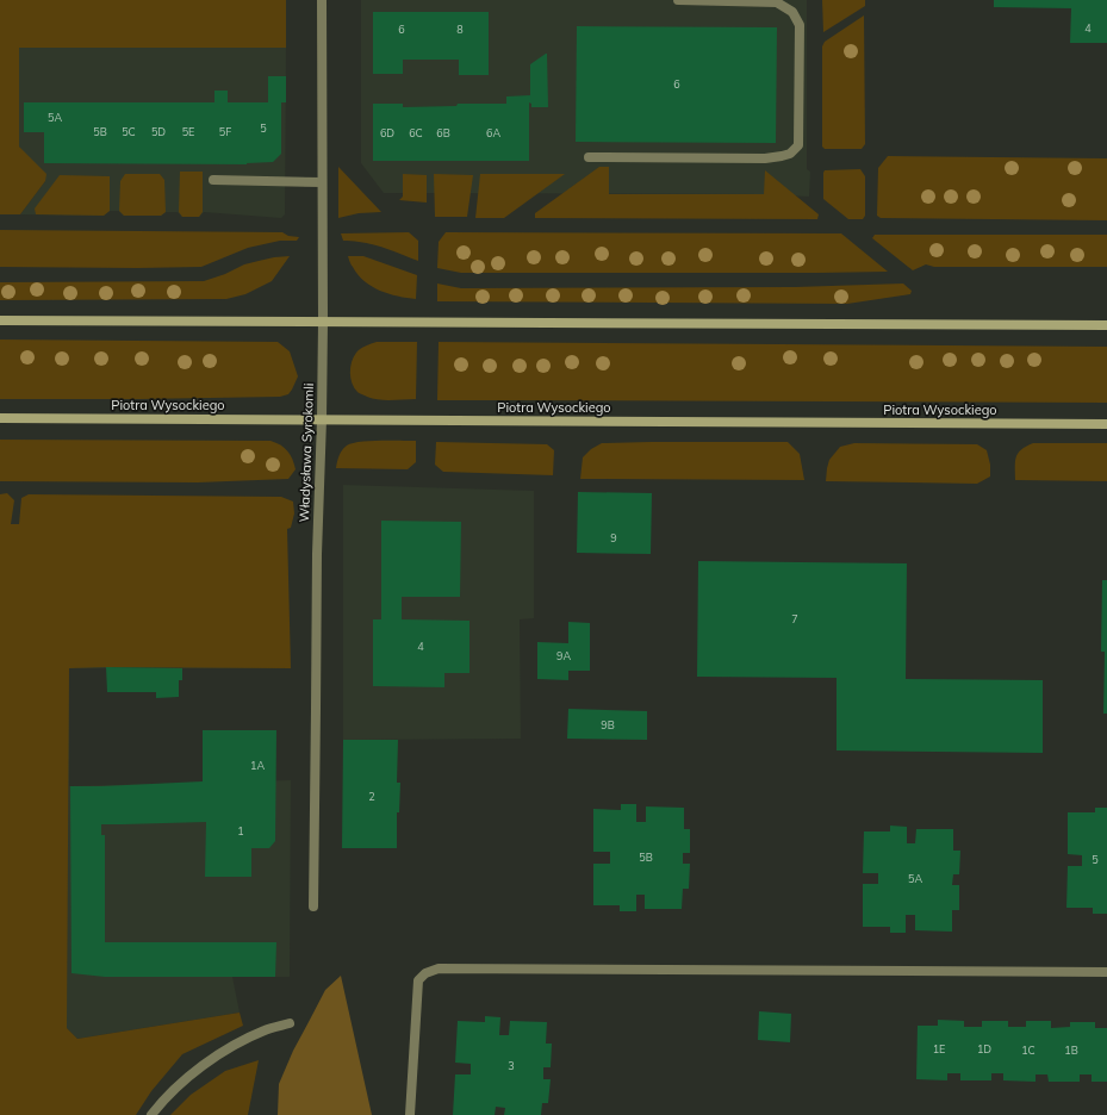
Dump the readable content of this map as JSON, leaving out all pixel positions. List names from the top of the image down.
{
  "streets": {
    "main road": ["Piotra Wysockiego"],
    "street": ["Władysława Syrokomli"]
  },
  "crossings": [
    ["Piotra Wysockiego", "Władysława Syrokomli"]
  ],
  "house_numbers": [
    "4",
    "6",
    "8",
    "6",
    "5A",
    "5",
    "5B",
    "5C",
    "5D",
    "5E",
    "5F",
    "6D",
    "6C",
    "6B",
    "6A",
    "9",
    "7",
    "4",
    "9A",
    "9B",
    "1A",
    "2",
    "1",
    "5B",
    "5",
    "5A",
    "1E",
    "1D",
    "1C",
    "1B",
    "3"
  ]
}
